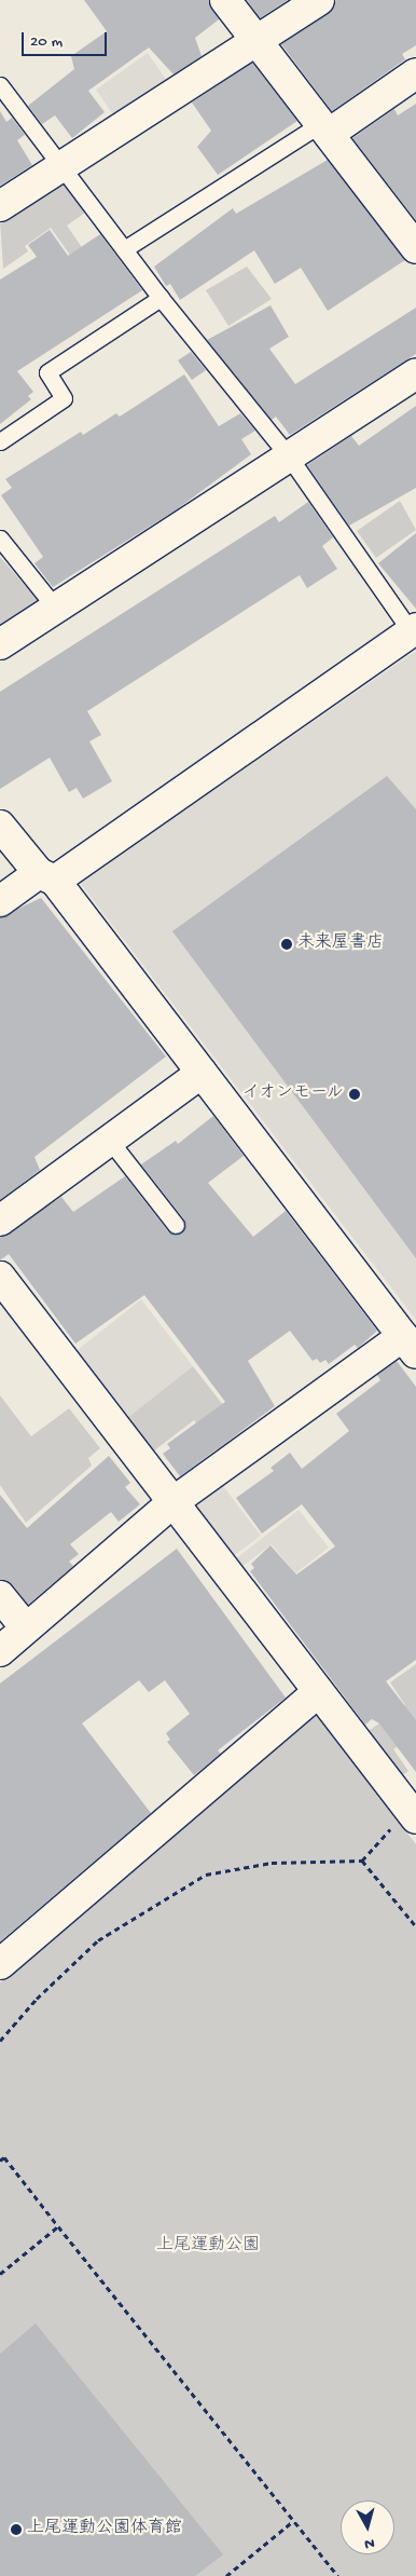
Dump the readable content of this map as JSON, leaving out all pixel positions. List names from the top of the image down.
{
  "parks": ["上尾運動公園"],
  "places": ["未来屋書店", "イオンモール", "上尾運動公園体育館"],
  "scale_bar": "20 m",
  "north": "bottom"
}
